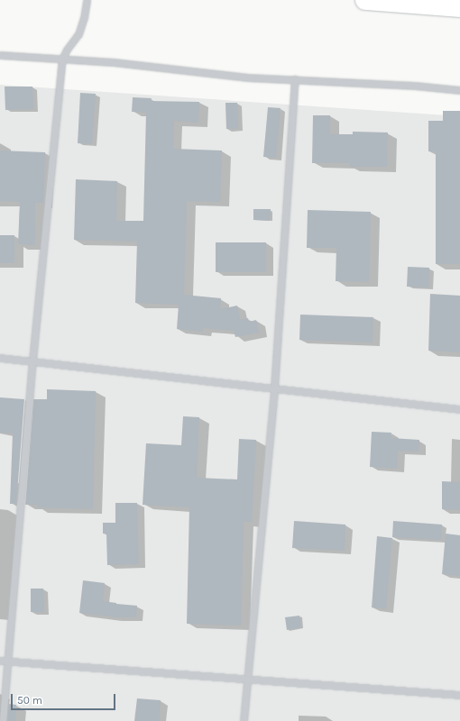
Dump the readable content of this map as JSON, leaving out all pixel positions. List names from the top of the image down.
{
  "scale_bar": "50 m"
}
